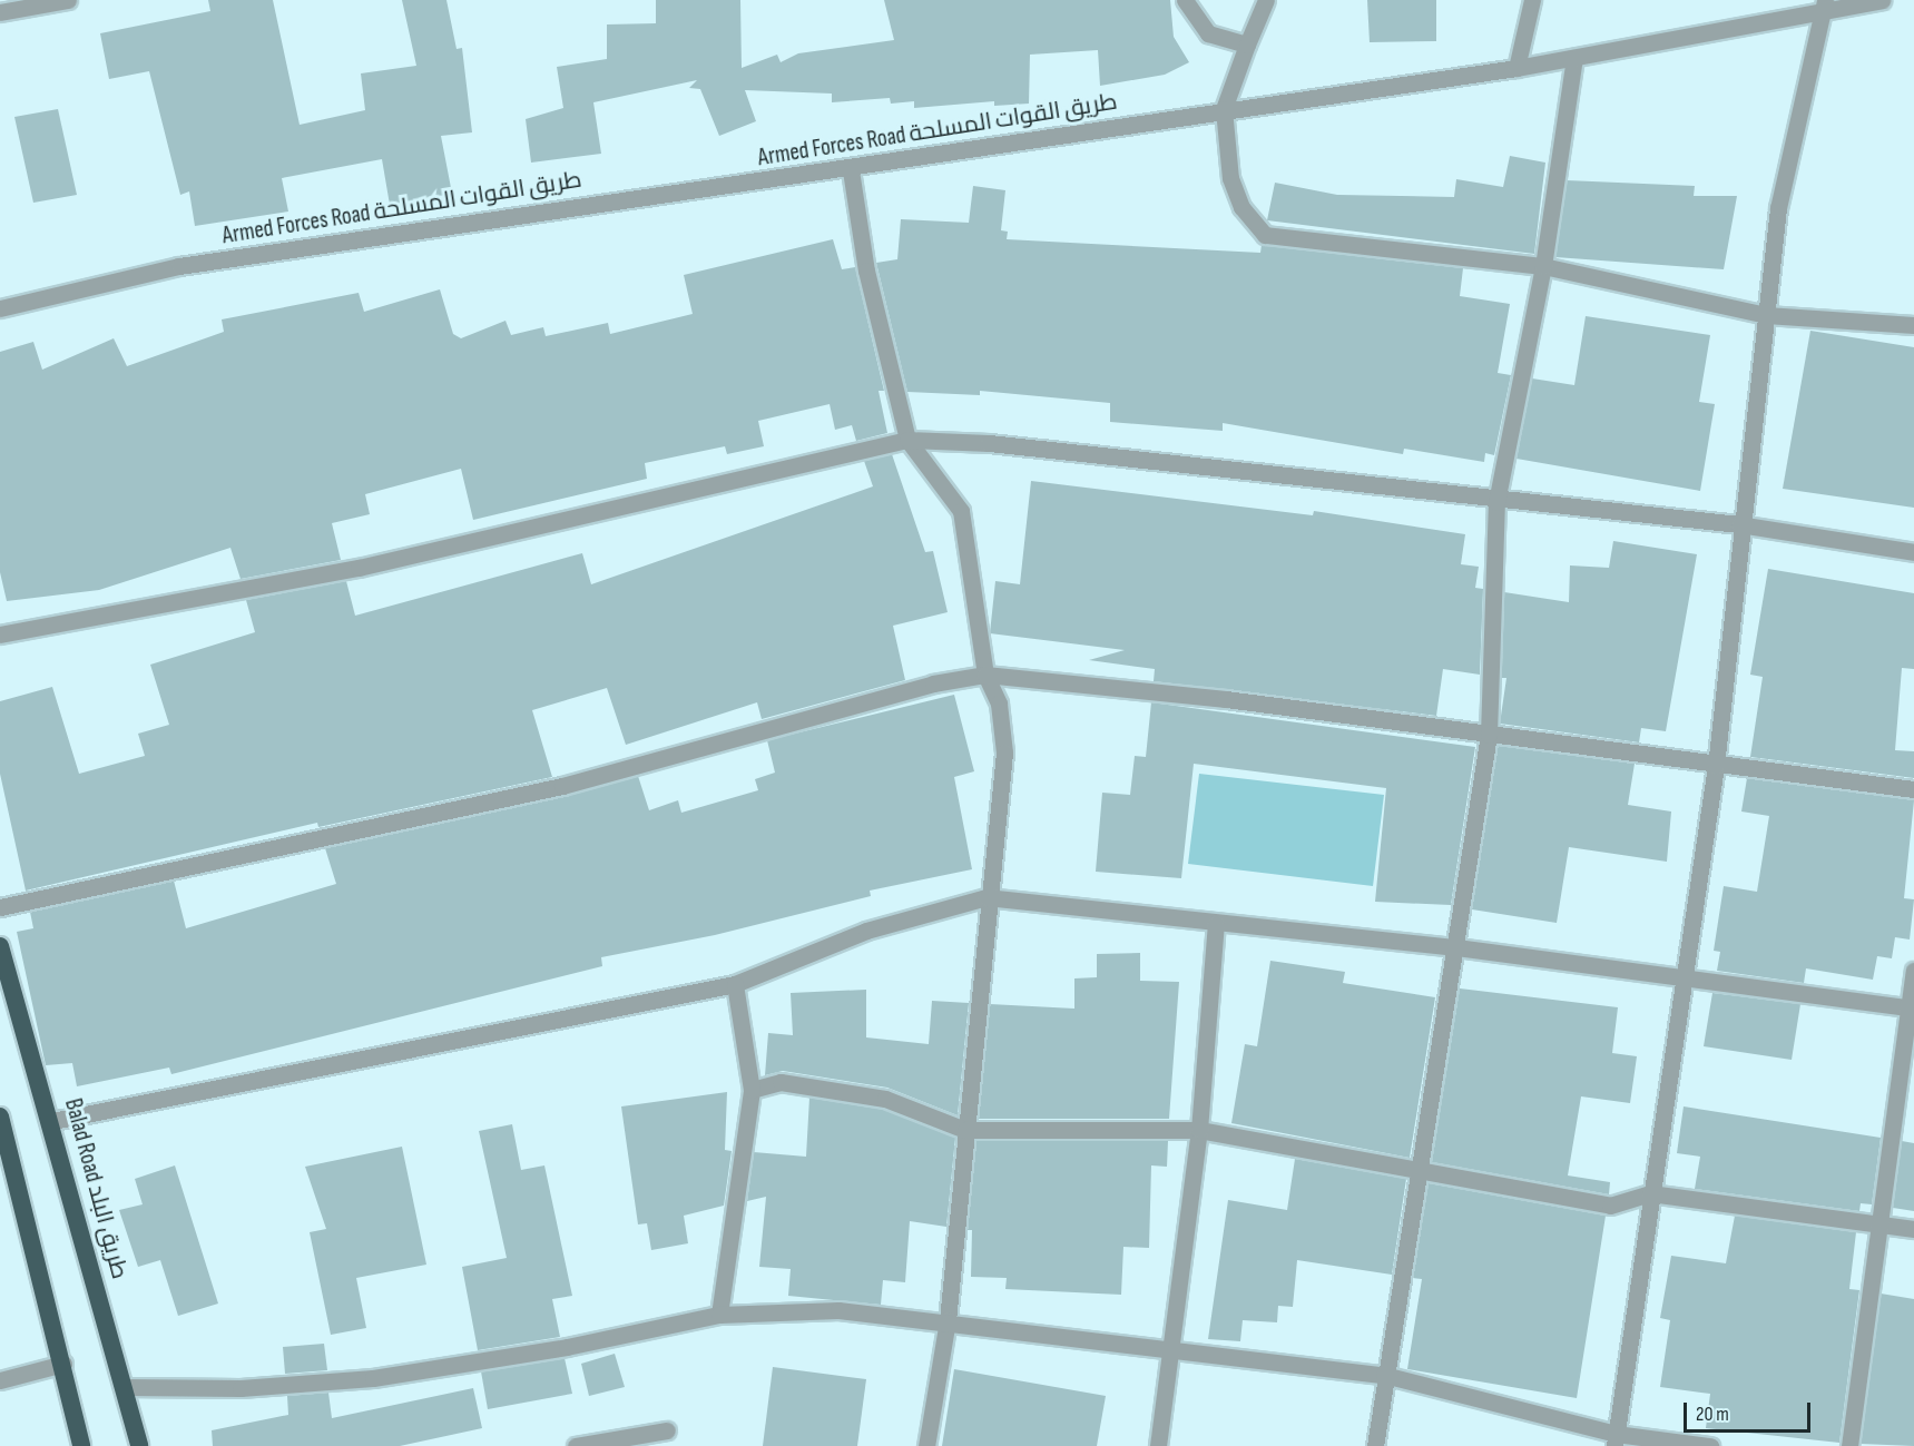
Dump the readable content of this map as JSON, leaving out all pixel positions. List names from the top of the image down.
{
  "streets": {
    "highway": ["Balad Road طريق البلد"],
    "street": ["Armed Forces Road طريق القوات المسلحة"]
  },
  "scale_bar": "20 m"
}
